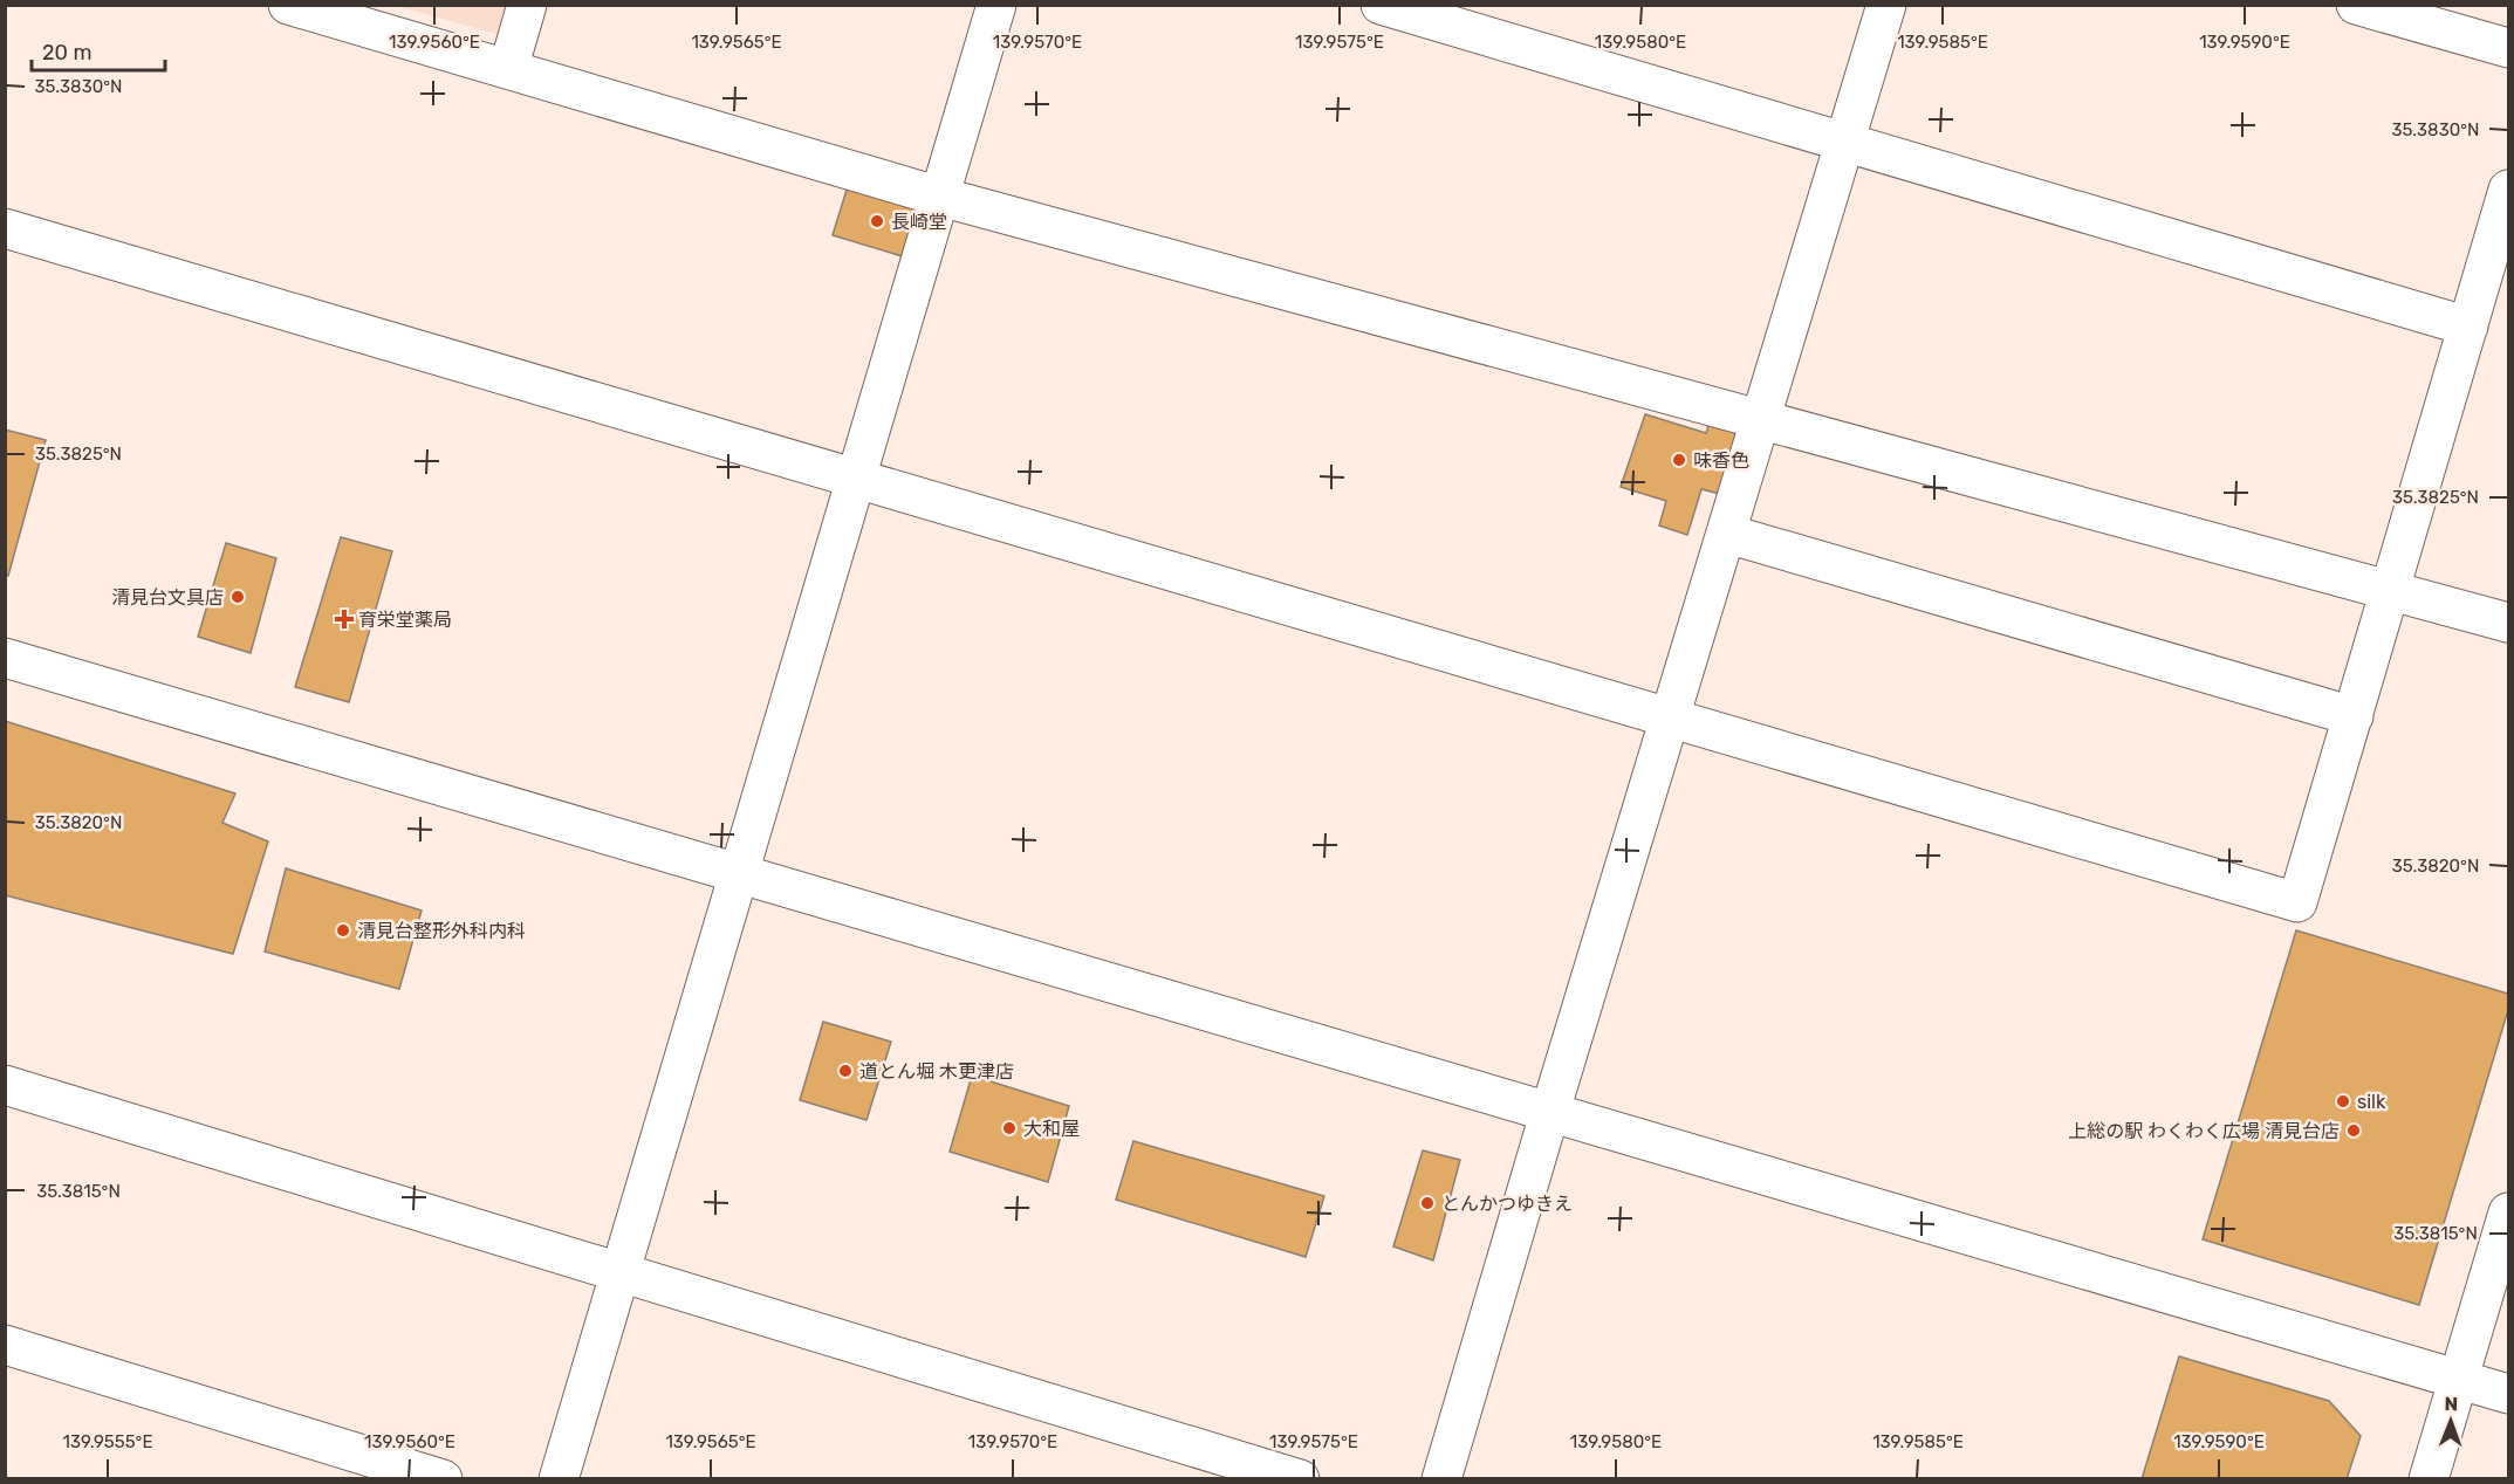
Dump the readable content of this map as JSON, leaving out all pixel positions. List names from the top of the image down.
{
  "places": {
    "other": [
      "長崎堂",
      "味香色",
      "清見台文具店",
      "清見台整形外科内科",
      "道とん堀 木更津店",
      "silk",
      "大和屋",
      "上総の駅 わくわく広場 清見台店",
      "とんかつゆきえ"
    ],
    "health": ["育栄堂薬局"]
  },
  "scale_bar": "20 m",
  "north": "top",
  "coordinates": [
    "139.9560°E",
    "139.9565°E",
    "139.9570°E",
    "139.9575°E",
    "139.9580°E",
    "139.9585°E",
    "139.9590°E",
    "35.3830°N",
    "35.3825°N",
    "35.3820°N",
    "35.3815°N",
    "139.9555°E"
  ]
}
